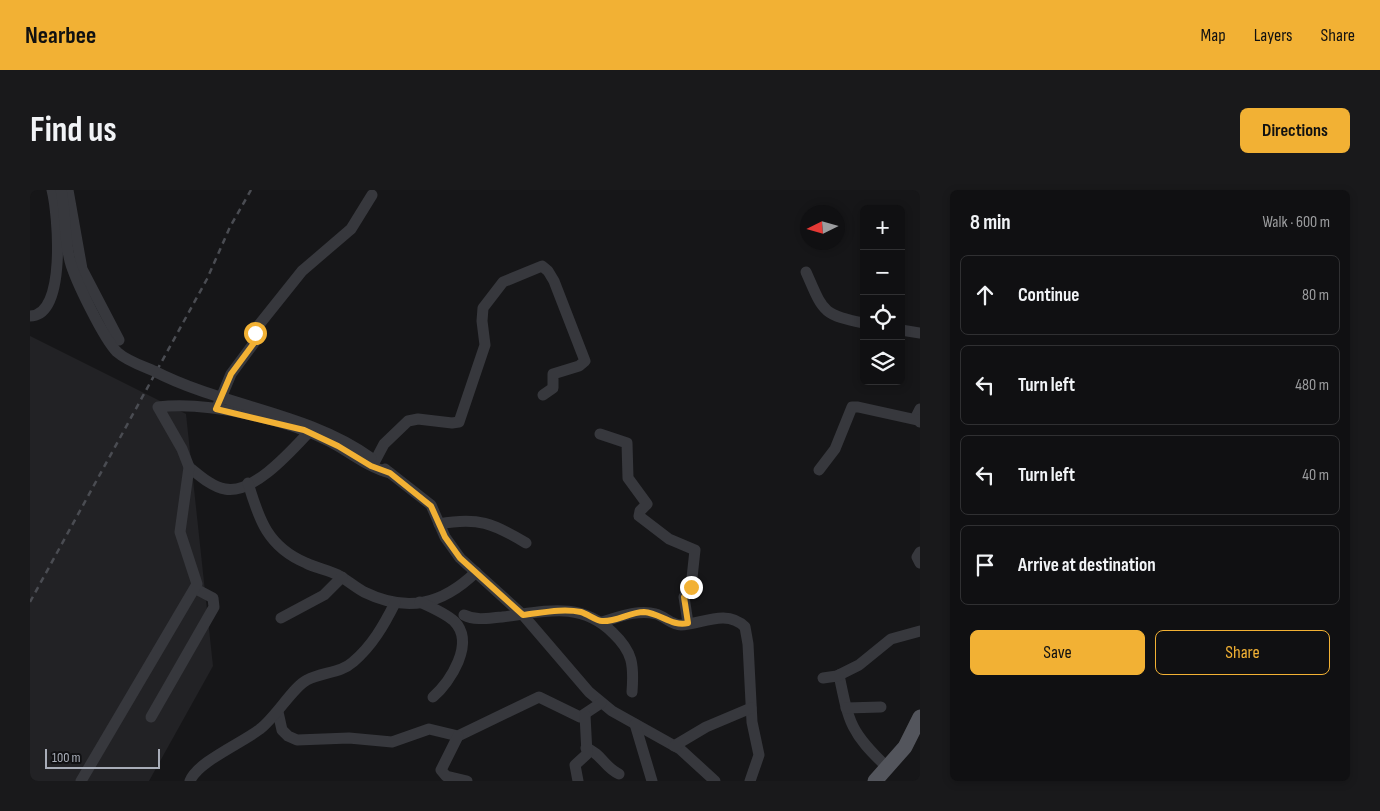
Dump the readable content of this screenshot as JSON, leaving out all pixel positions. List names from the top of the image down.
{
  "scale_bar": "100 m",
  "north": "left",
  "page": {
    "header": "Nearbee",
    "nav": ["Map", "Layers", "Share"],
    "buttons": [
      "Directions",
      ["Save", "Share"]
    ],
    "title": "Find us",
    "heading": ["8 min", "Walk · 600 m"],
    "map_buttons": ["+", "−"],
    "list": [
      ["Continue", "80 m"],
      ["Turn left", "480 m"],
      ["Turn left", "40 m"],
      "Arrive at destination"
    ],
    "scale": "100 m"
  }
}
